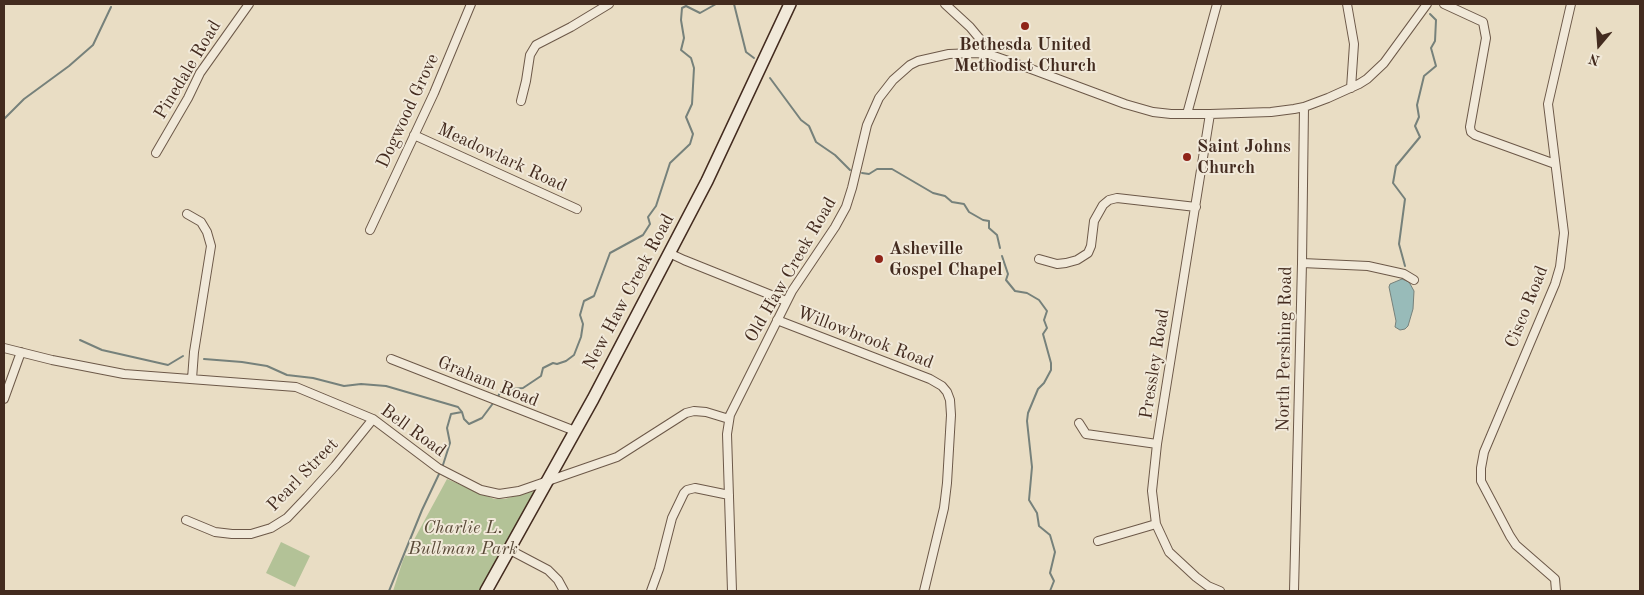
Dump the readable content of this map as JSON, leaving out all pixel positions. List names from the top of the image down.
{
  "streets": {
    "street": [
      "Pinedale Road",
      "Dogwood Grove",
      "Meadowlark Road",
      "Old Haw Creek Road",
      "New Haw Creek Road",
      "Cisco Road",
      "Willowbrook Road",
      "North Pershing Road",
      "Pressley Road",
      "Graham Road",
      "Bell Road",
      "Pearl Street"
    ]
  },
  "crossings": [
    ["Dogwood Grove", "Meadowlark Road"],
    ["Old Haw Creek Road", "Willowbrook Road"],
    ["Old Haw Creek Road", "North Pershing Road"],
    ["Old Haw Creek Road", "Pressley Road"],
    ["Old Haw Creek Road", "Bell Road"],
    ["New Haw Creek Road", "Graham Road"],
    ["New Haw Creek Road", "Bell Road"],
    ["Bell Road", "Pearl Street"]
  ],
  "parks": ["Charlie L. Bullman Park"],
  "places": ["Bethesda United Methodist Church", "Saint Johns Church", "Asheville Gospel Chapel"],
  "north": "bottom"
}
